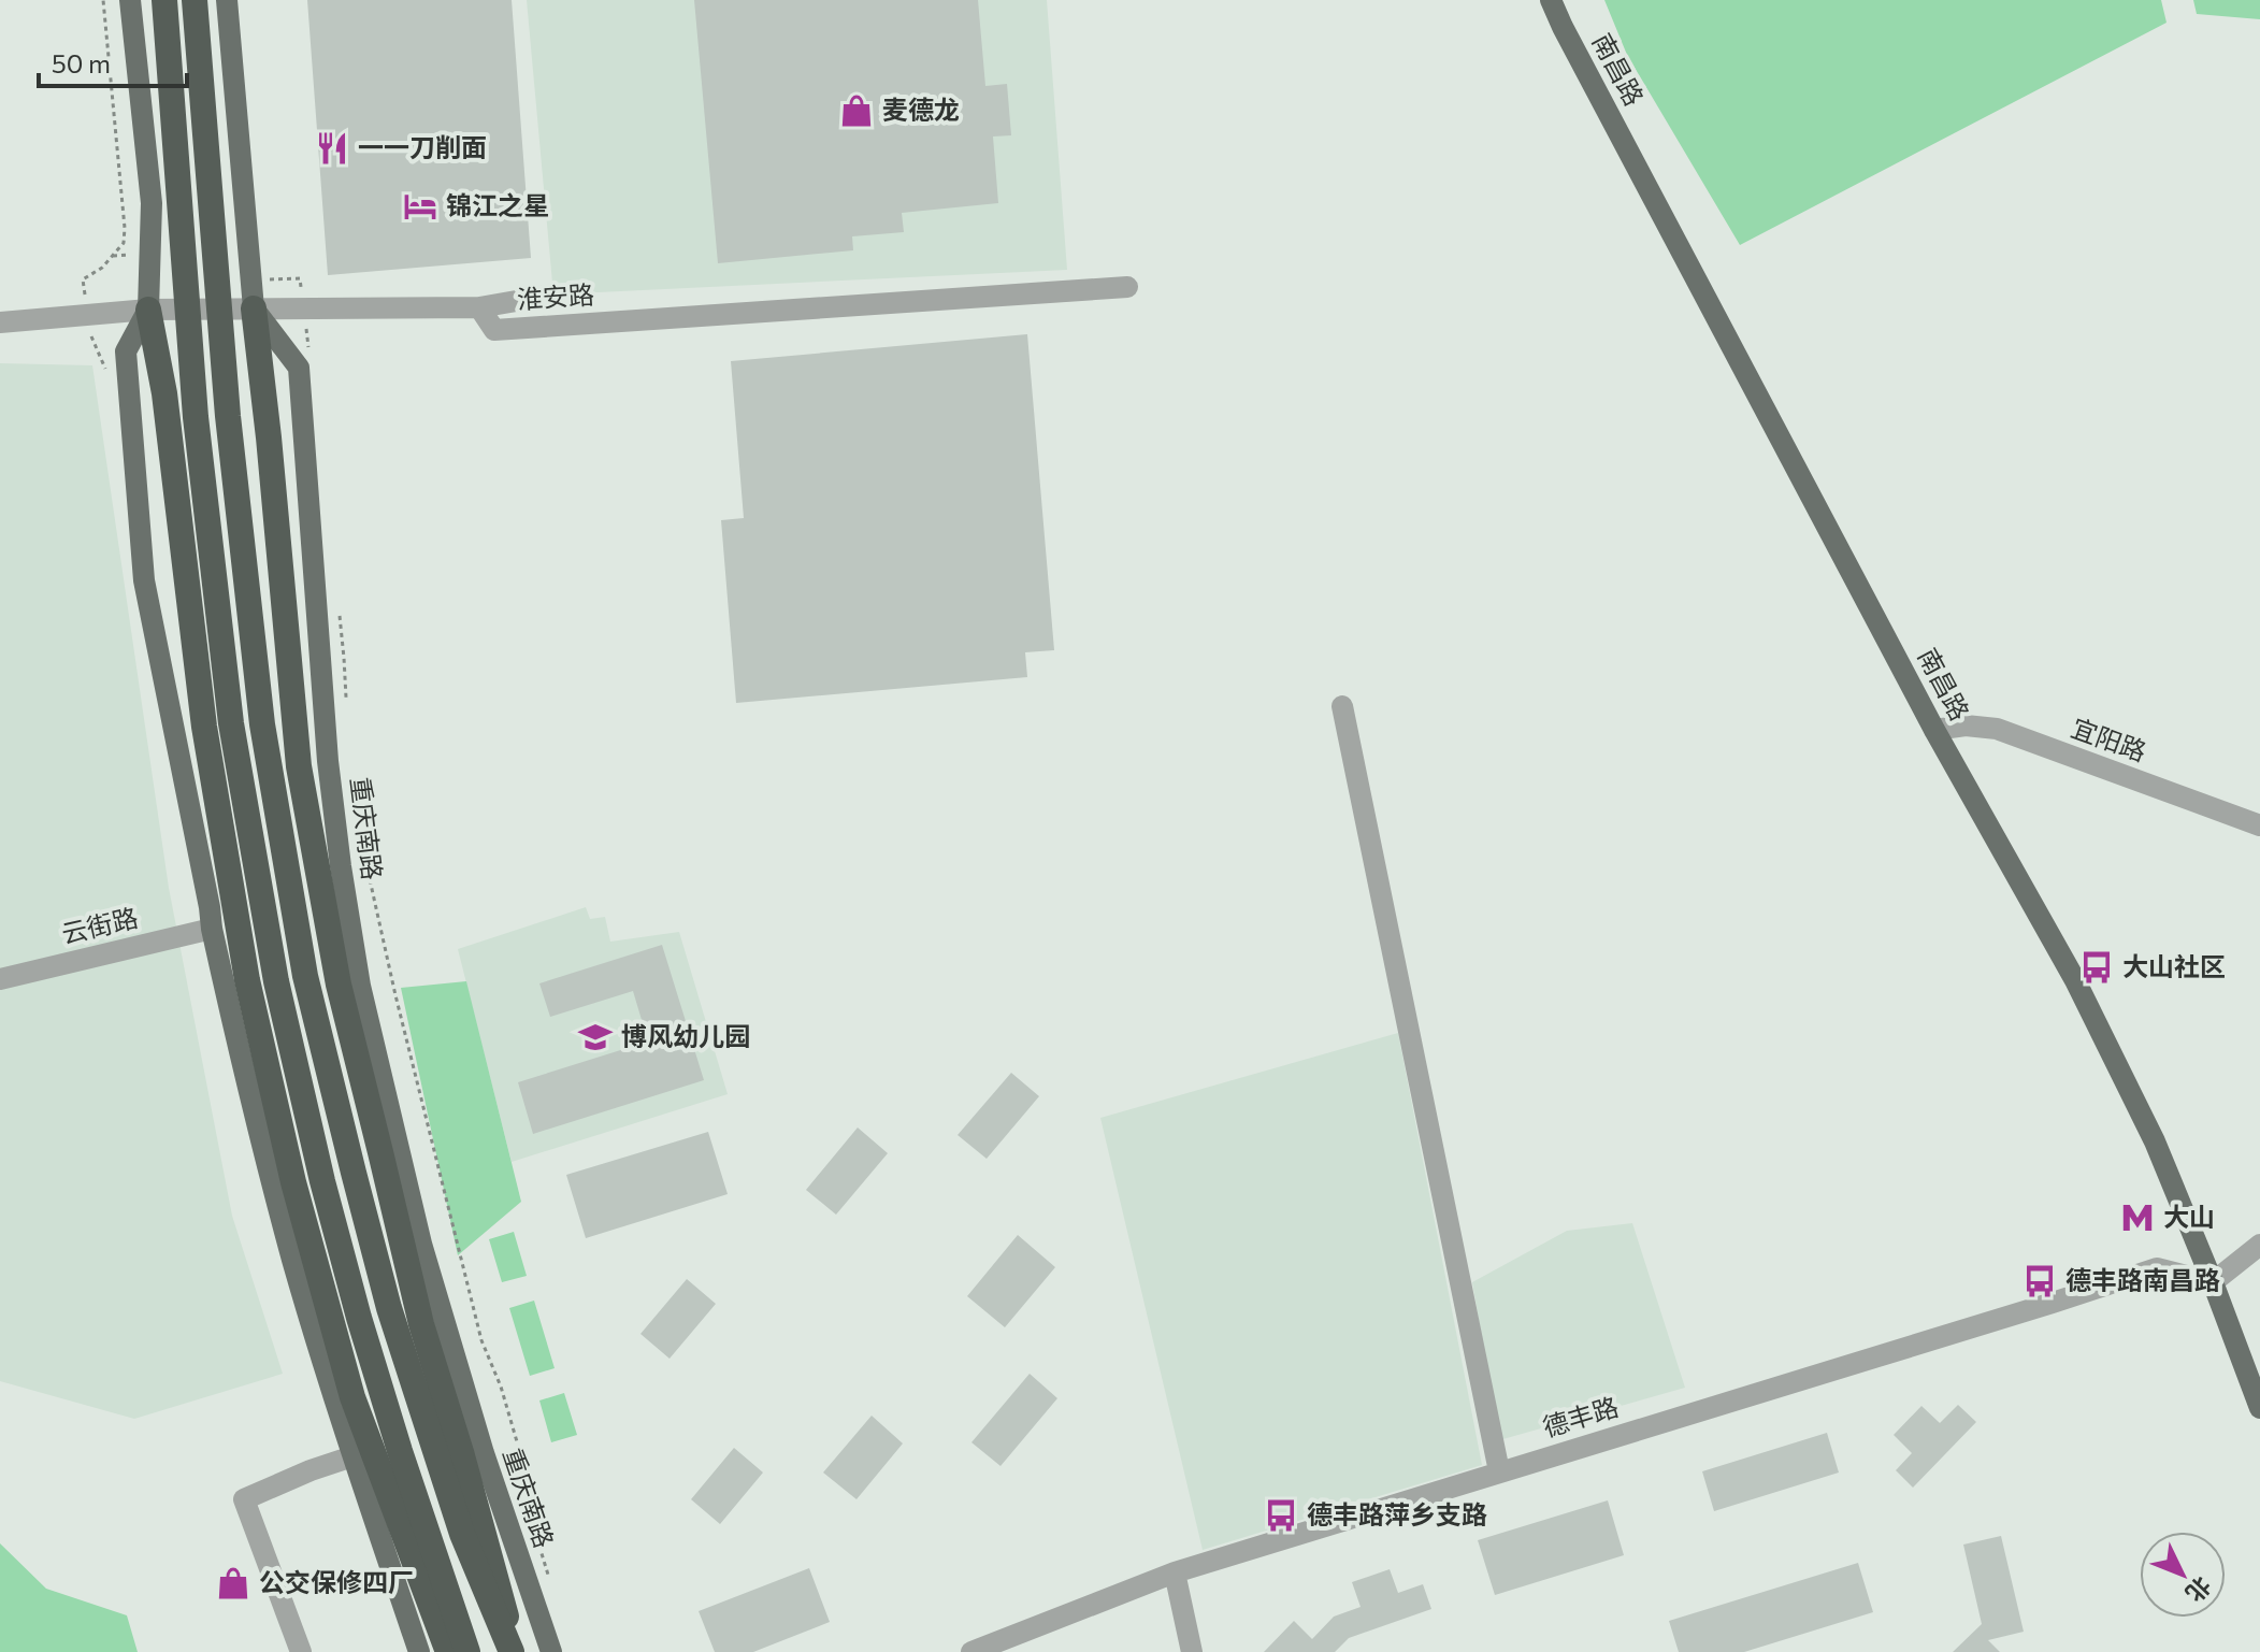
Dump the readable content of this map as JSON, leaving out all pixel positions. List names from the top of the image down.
{
  "streets": {
    "main road": ["南昌路", "重庆南路"],
    "street": [
      "淮安路",
      "宜阳路",
      "云街路",
      "德丰路"
    ]
  },
  "crossings": [
    ["南昌路", "宜阳路"],
    ["南昌路", "德丰路"],
    ["淮安路", "重庆南路"]
  ],
  "places": {
    "shop": ["麦德龙", "公交保修四厂"],
    "restaurant": ["一一刀削面"],
    "hotel": ["锦江之星"],
    "bus stop": ["大山社区", "德丰路南昌路", "德丰路萍乡支路"],
    "school or university": ["博风幼儿园"],
    "metro station": ["大山"]
  },
  "scale_bar": "50 m",
  "north": "bottom right"
}
